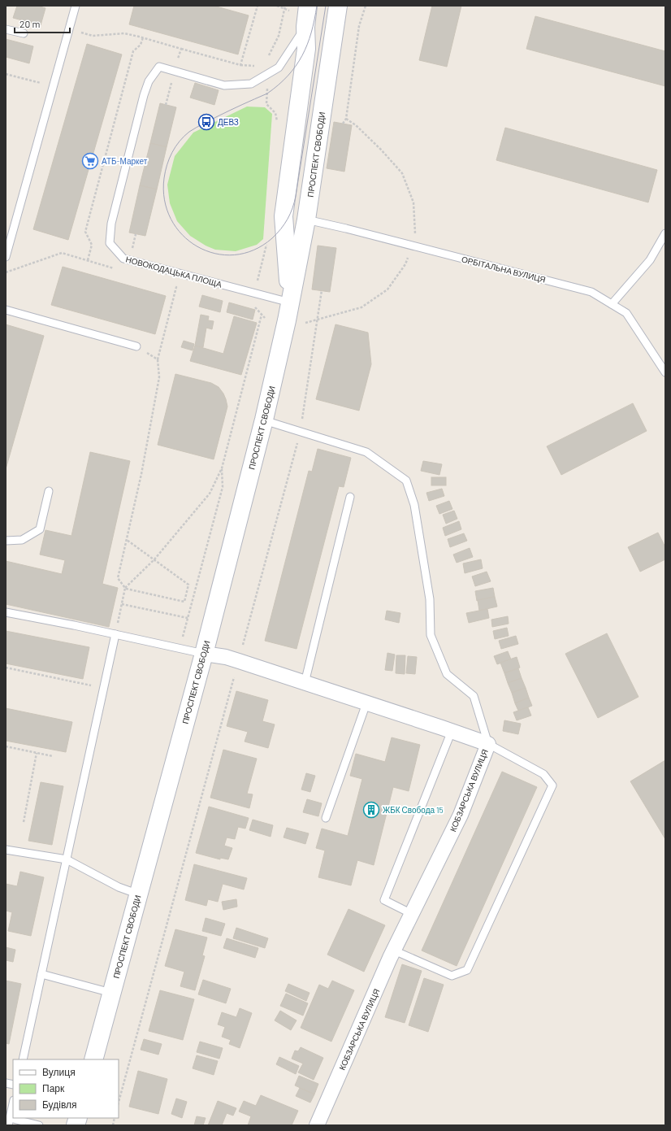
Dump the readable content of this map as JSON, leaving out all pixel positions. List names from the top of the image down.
{
  "streets": {
    "main road": ["ПРОСПЕКТ СВОБОДИ"],
    "street": ["КОБЗАРСЬКА ВУЛИЦЯ"],
    "lane": ["ОРБІТАЛЬНА ВУЛИЦЯ", "НОВОКОДАЦЬКА ПЛОЩА"]
  },
  "crossings": [
    ["ПРОСПЕКТ СВОБОДИ", "ОРБІТАЛЬНА ВУЛИЦЯ"],
    ["ПРОСПЕКТ СВОБОДИ", "НОВОКОДАЦЬКА ПЛОЩА"],
    ["ПРОСПЕКТ СВОБОДИ", "КОБЗАРСЬКА ВУЛИЦЯ"]
  ],
  "places": {
    "bus stop": ["ДЕВЗ"],
    "supermarket": ["АТБ-Маркет"],
    "building": ["ЖБК Свобода 15"]
  },
  "legend": ["Вулиця", "Парк", "Будівля"],
  "scale_bar": "20 m"
}
